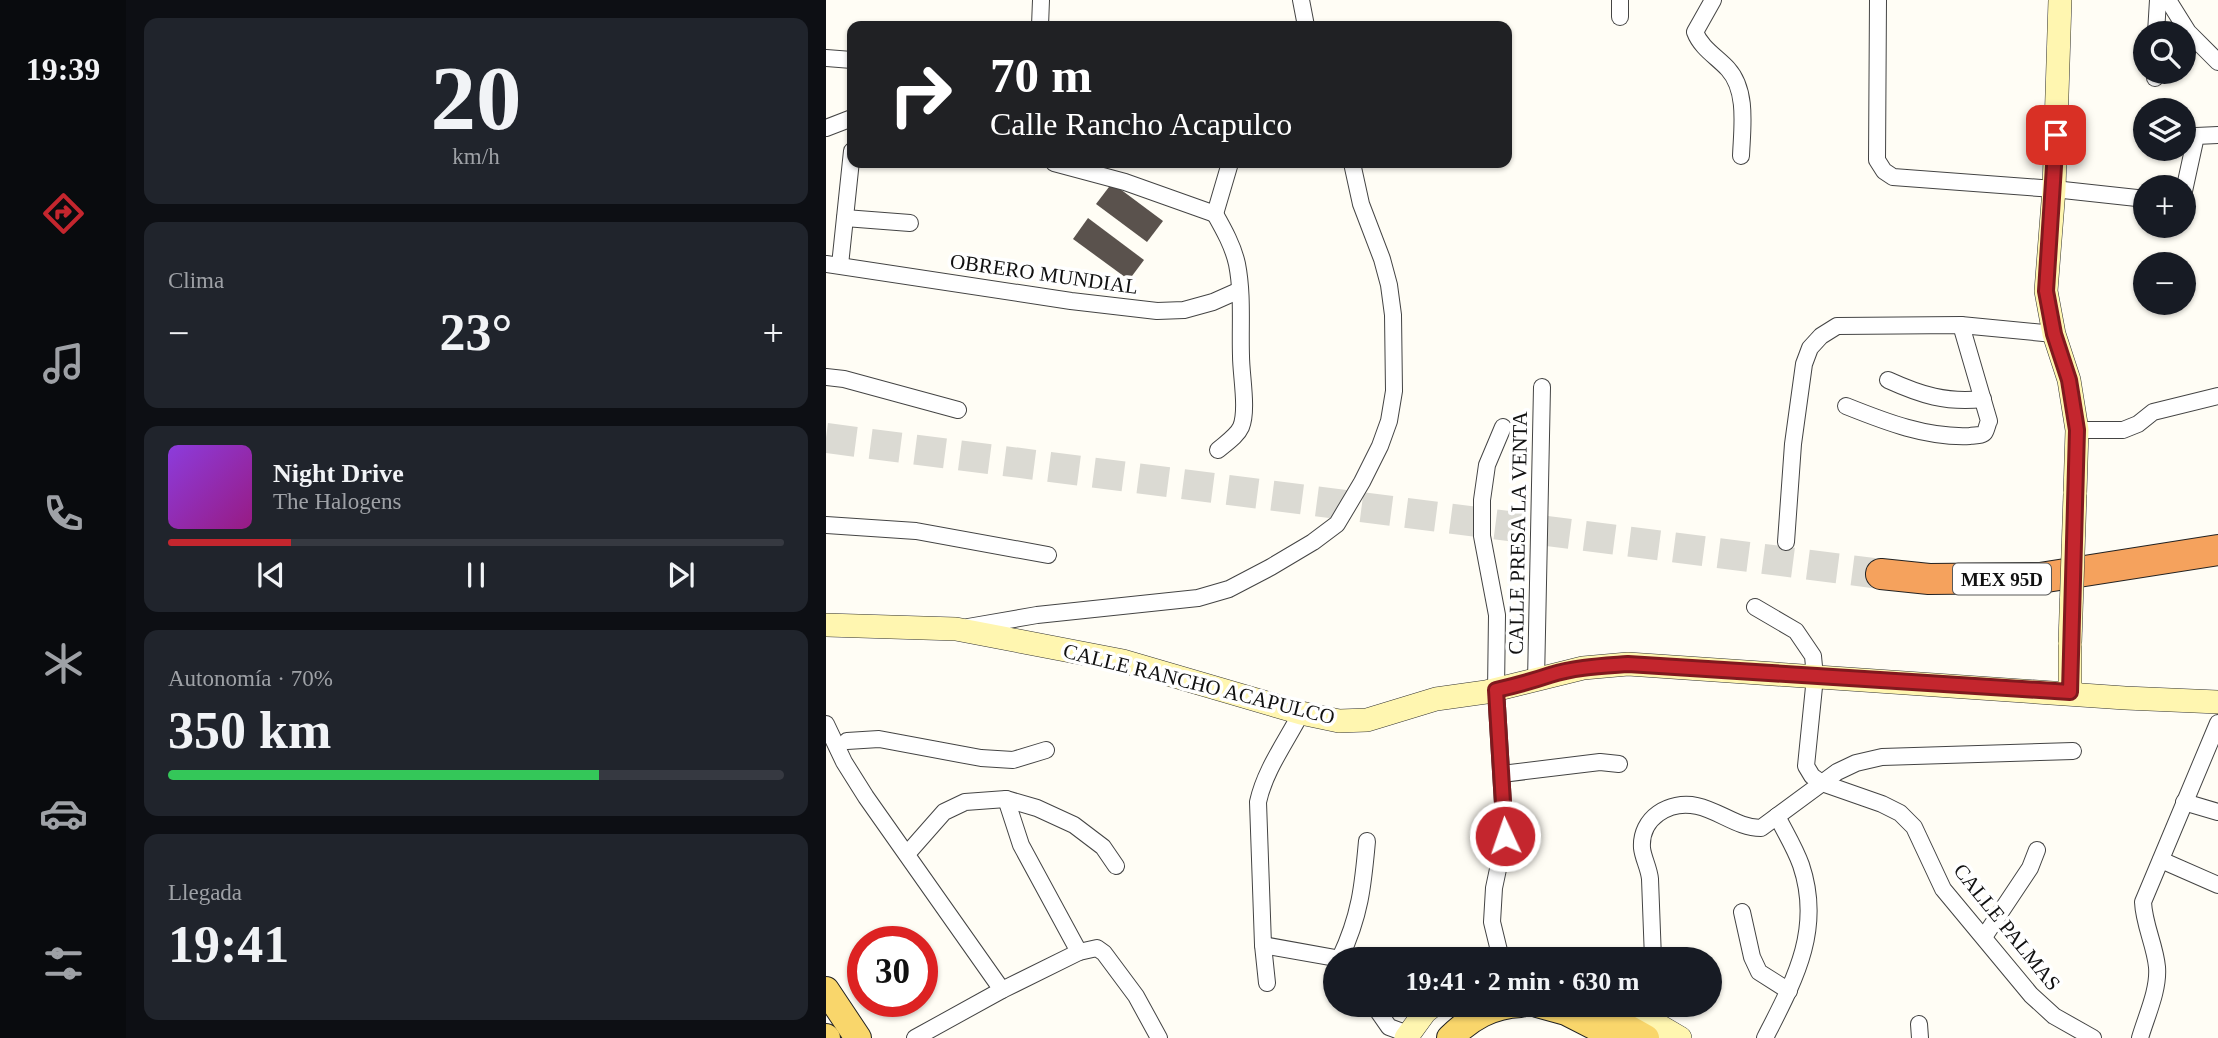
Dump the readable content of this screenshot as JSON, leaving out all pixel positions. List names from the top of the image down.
{
  "streets": {
    "highway": ["MEX 95D"],
    "main road": ["CALLE RANCHO ACAPULCO"],
    "street": ["OBRERO MUNDIAL", "CALLE PRESA LA VENTA", "CALLE PALMAS"]
  },
  "crossings": [
    ["CALLE PRESA LA VENTA", "CALLE RANCHO ACAPULCO"]
  ],
  "page": {
    "tabs": "19:39",
    "tile": [
      ["20", "km/h"],
      "Clima",
      ["Autonomía · 70%", "350 km"],
      ["Llegada", "19:41"]
    ],
    "map_buttons": ["+", "−"],
    "turn": ["70 m", "Calle Rancho Acapulco"],
    "heat": ["−", "23°", "+"],
    "song": ["Night Drive", "The Halogens"],
    "limit": "30",
    "trip": "19:41 · 2 min · 630 m"
  }
}
